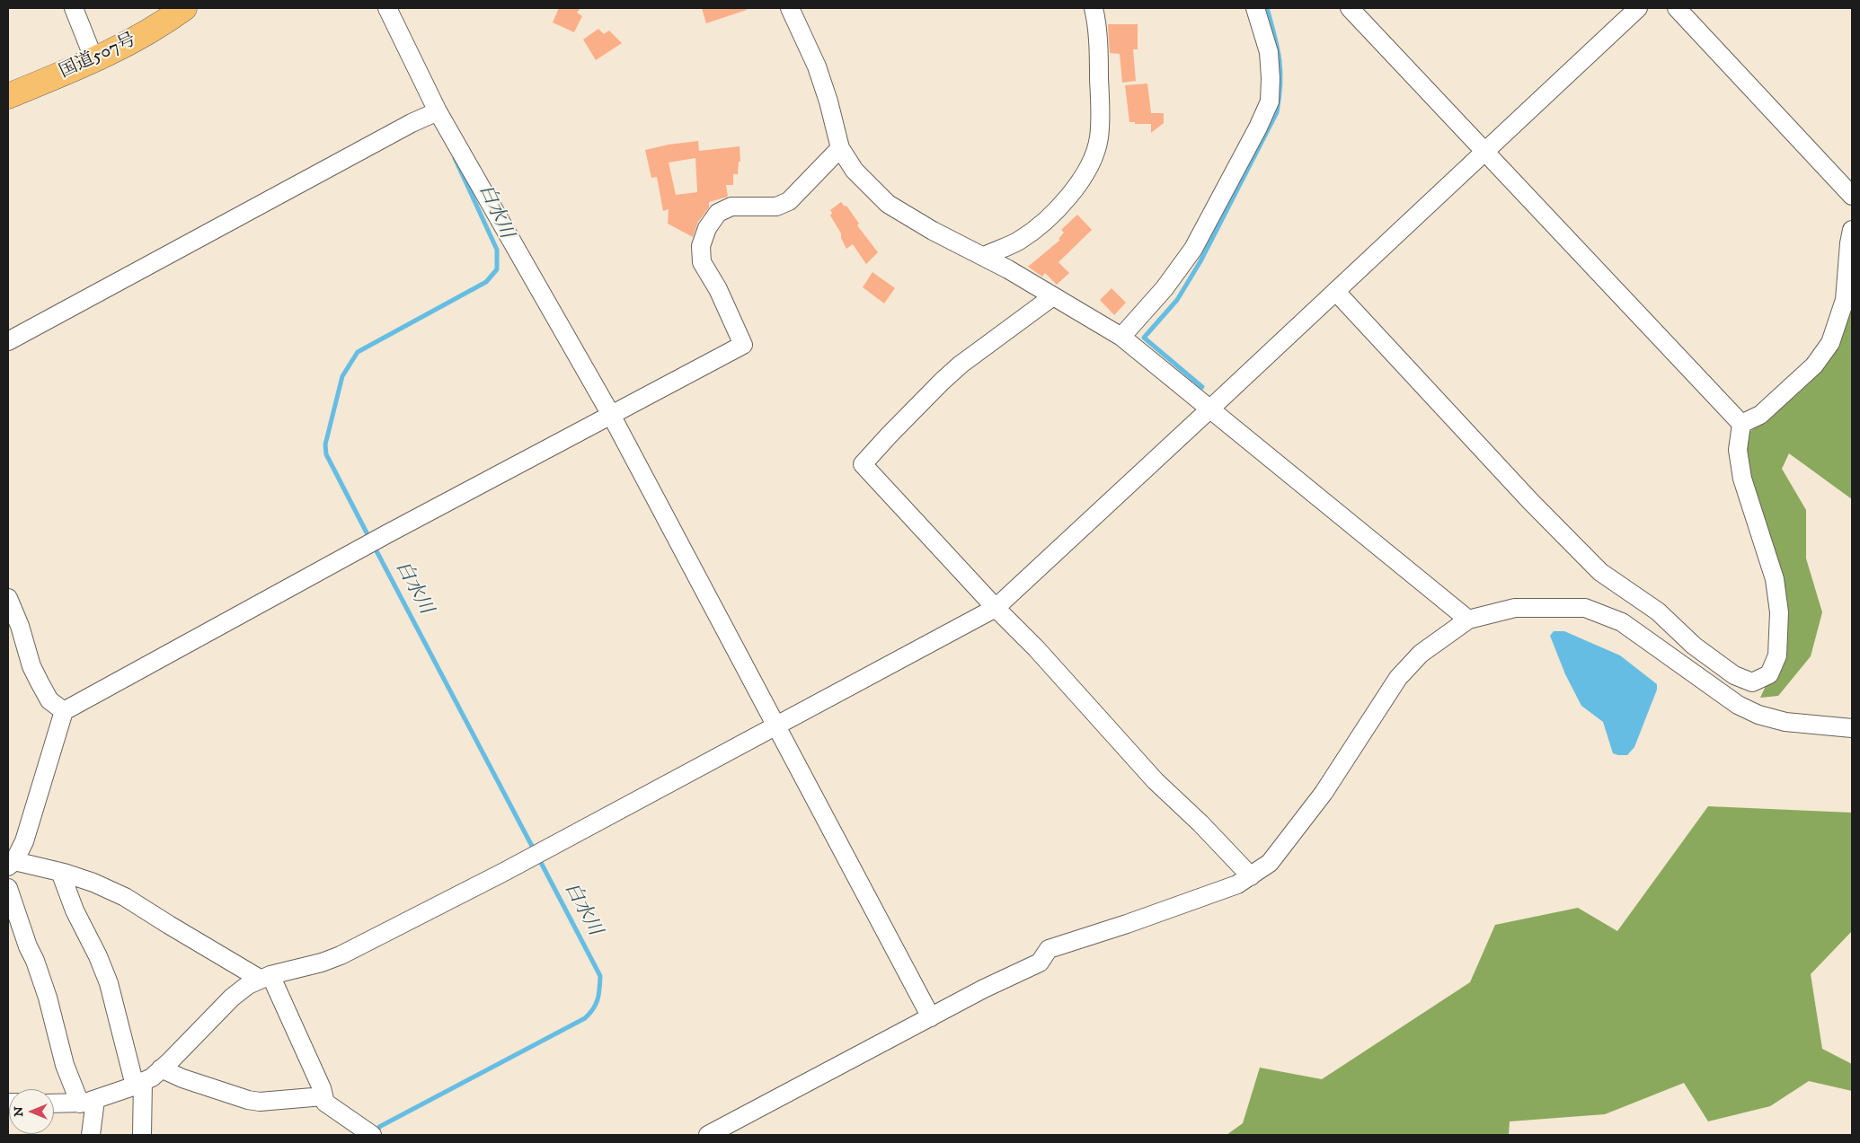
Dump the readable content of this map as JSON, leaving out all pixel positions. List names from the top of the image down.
{
  "streets": {
    "highway": ["国道507号"]
  },
  "water": ["白水川"],
  "north": "left"
}
